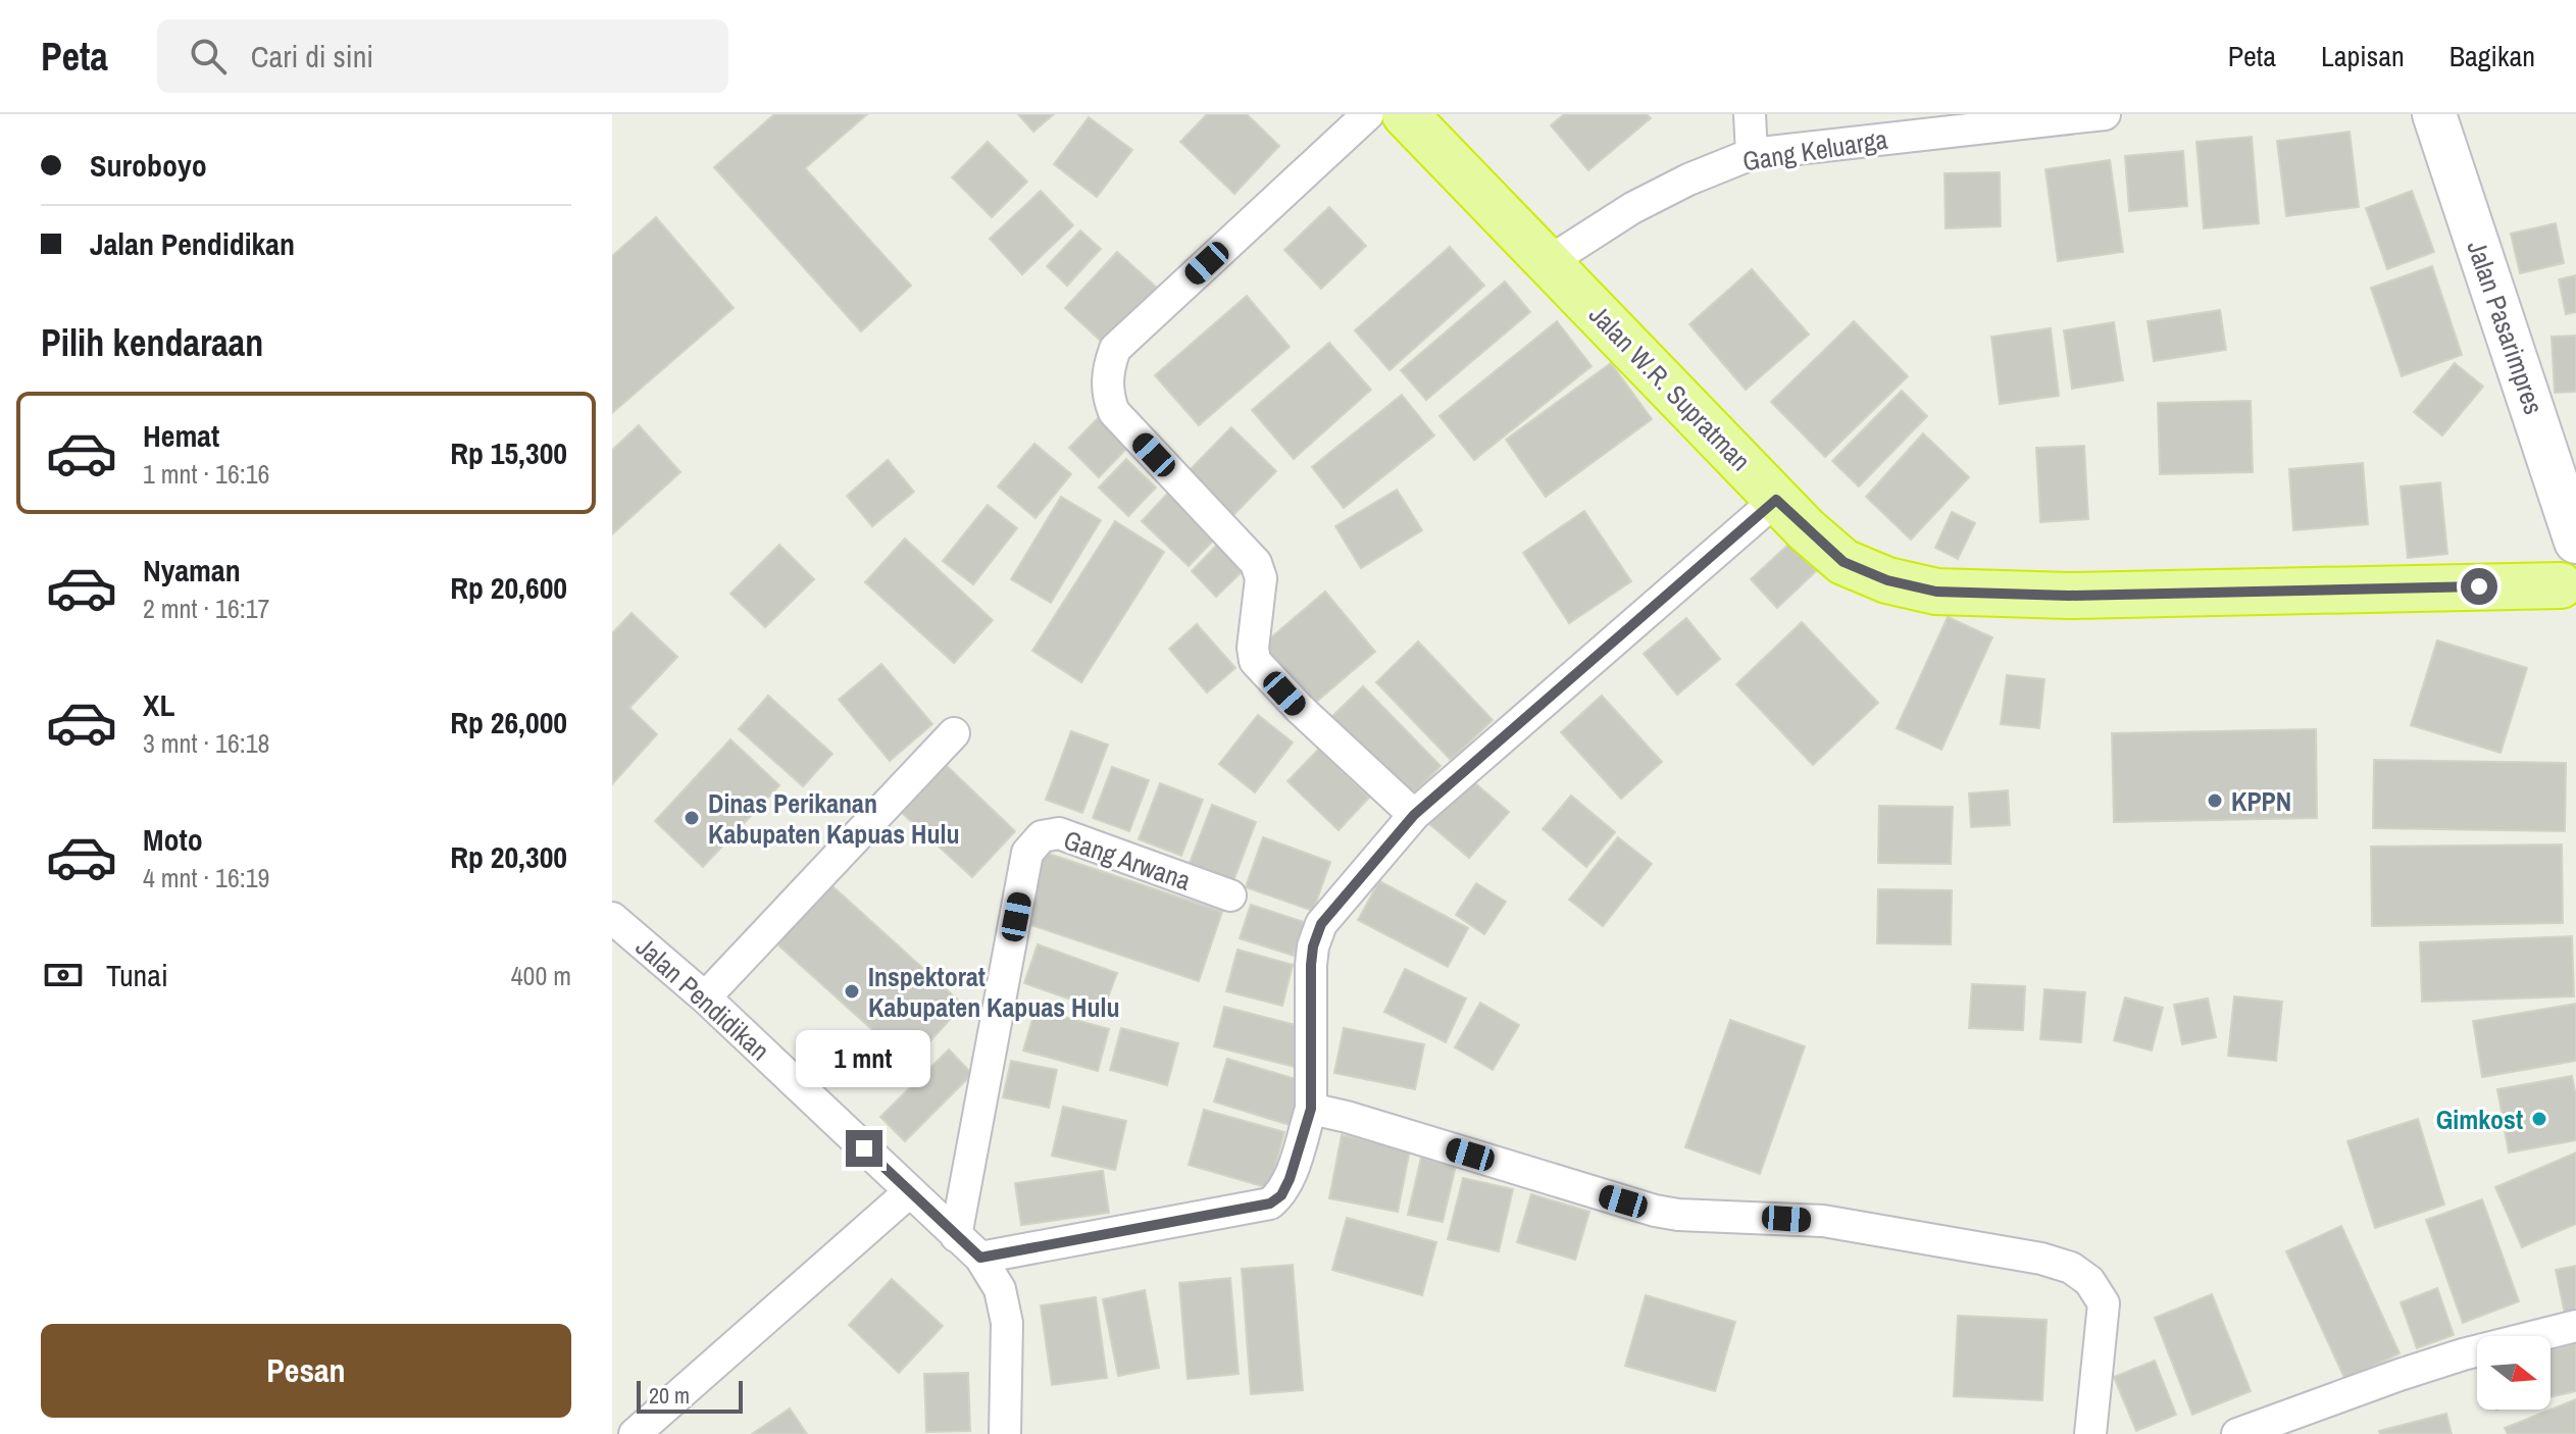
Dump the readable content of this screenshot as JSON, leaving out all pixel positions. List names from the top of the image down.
{
  "streets": {
    "highway": ["Jalan W.R. Supratman"],
    "main road": ["Jalan Pasarimpres"],
    "street": ["Gang Keluarga", "Gang Arwana", "Jalan Pendidikan"]
  },
  "crossings": [
    ["Gang Keluarga", "Jalan W.R. Supratman"],
    ["Gang Arwana", "Jalan Pendidikan"]
  ],
  "places": [
    "KPPN",
    "Dinas Perikanan Kabupaten Kapuas Hulu",
    "Inspektorat Kabupaten Kapuas Hulu",
    "Gimkost"
  ],
  "scale_bar": "20 m",
  "north": "right",
  "page": {
    "header": "Peta",
    "search": "Cari di sini",
    "nav": ["Peta", "Lapisan", "Bagikan"],
    "banner": ["Suroboyo", "Jalan Pendidikan"],
    "heading": "Pilih kendaraan",
    "list": [
      {
        "name": "Hemat",
        "note": "1 mnt · 16:16",
        "value": "Rp 15,300"
      },
      {
        "name": "Nyaman",
        "note": "2 mnt · 16:17",
        "value": "Rp 20,600"
      },
      {
        "name": "XL",
        "note": "3 mnt · 16:18",
        "value": "Rp 26,000"
      },
      {
        "name": "Moto",
        "note": "4 mnt · 16:19",
        "value": "Rp 20,300"
      }
    ],
    "pay": ["Tunai", "400 m"],
    "bubble": "1 mnt",
    "buttons": "Pesan",
    "scale": "20 m"
  }
}
